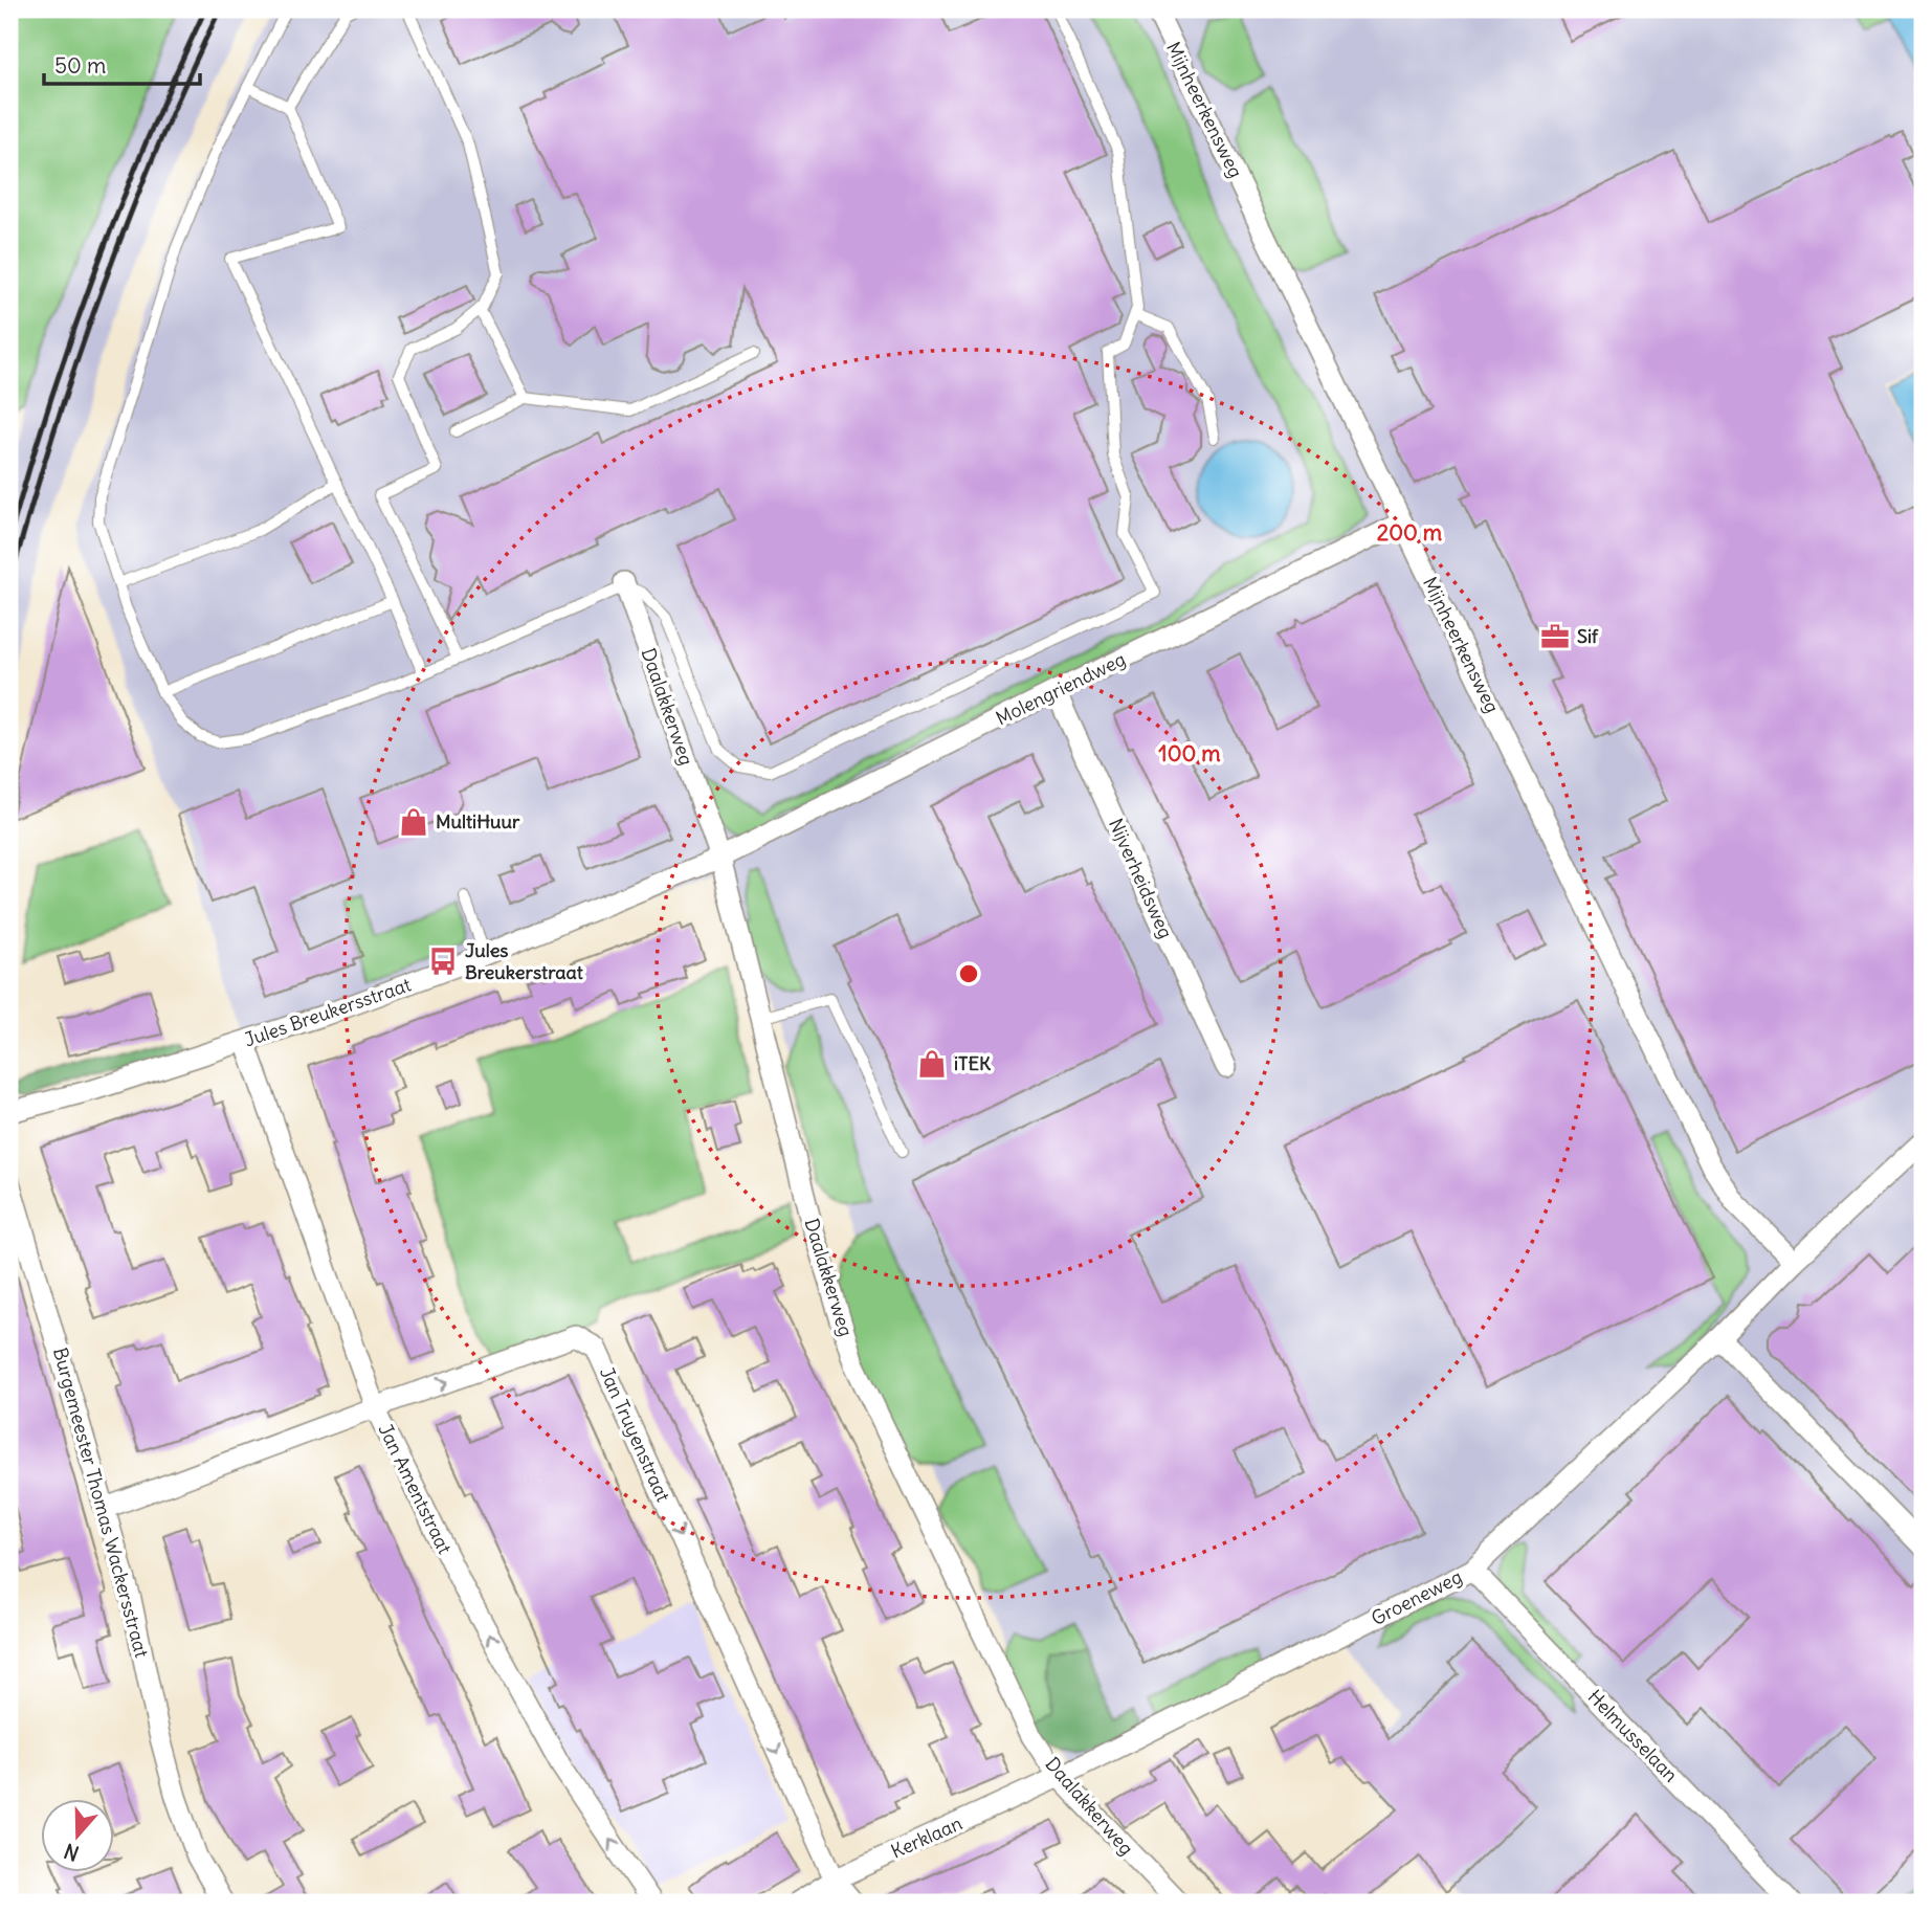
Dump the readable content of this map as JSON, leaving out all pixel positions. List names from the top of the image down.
{
  "streets": {
    "street": [
      "Mijnheerkensweg",
      "Molengriendweg",
      "Daalakkerweg",
      "Nijverheidsweg",
      "Jules Breukersstraat",
      "Jan Truyenstraat",
      "Jan Amentstraat",
      "Burgemeester Thomas Wackersstraat",
      "Groeneweg",
      "Helmusselaan",
      "Kerklaan"
    ]
  },
  "crossings": [
    ["Mijnheerkensweg", "Molengriendweg"],
    ["Mijnheerkensweg", "Groeneweg"],
    ["Molengriendweg", "Daalakkerweg"],
    ["Molengriendweg", "Nijverheidsweg"],
    ["Molengriendweg", "Jules Breukersstraat"],
    ["Daalakkerweg", "Jules Breukersstraat"],
    ["Daalakkerweg", "Groeneweg"],
    ["Daalakkerweg", "Kerklaan"],
    ["Jules Breukersstraat", "Jan Amentstraat"],
    ["Jan Truyenstraat", "Jan Amentstraat"],
    ["Jan Truyenstraat", "Burgemeester Thomas Wackersstraat"],
    ["Jan Truyenstraat", "Kerklaan"],
    ["Groeneweg", "Helmusselaan"],
    ["Groeneweg", "Kerklaan"]
  ],
  "one_way": ["Jan Truyenstraat", "Jan Amentstraat"],
  "places": {
    "office": ["Sif"],
    "shop": ["MultiHuur", "iTEK"],
    "bus stop": ["Jules Breukerstraat"]
  },
  "scale_bar": "50 m",
  "north": "bottom",
  "rings": ["200 m", "100 m"]
}
